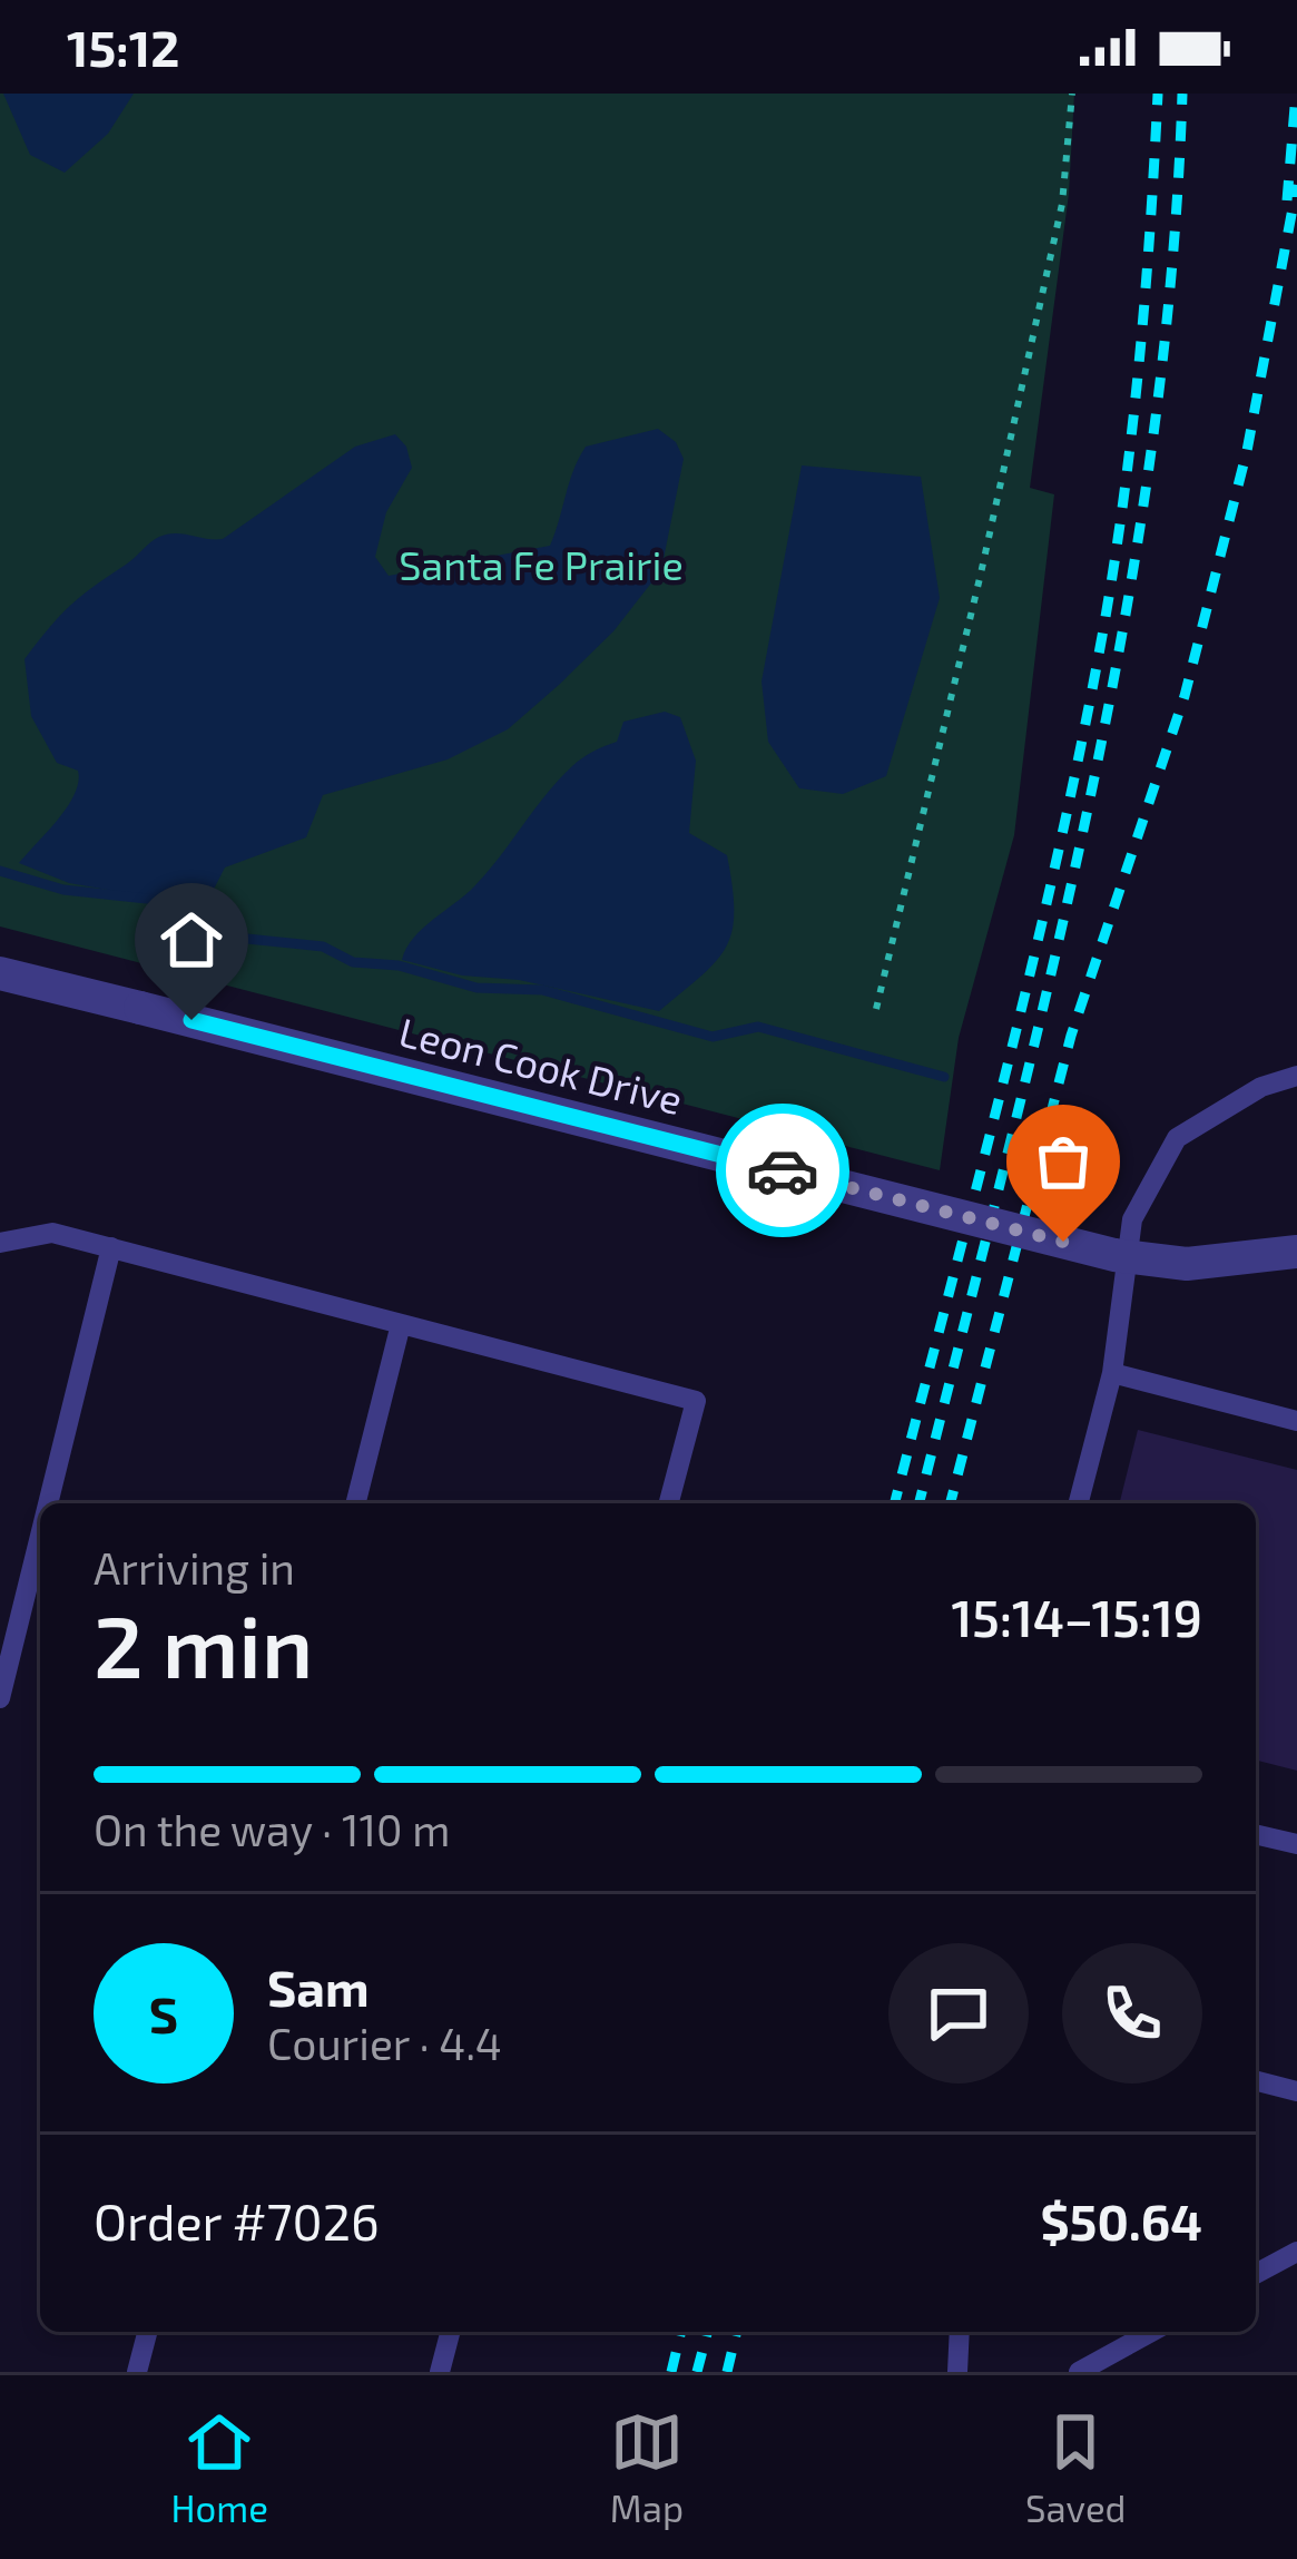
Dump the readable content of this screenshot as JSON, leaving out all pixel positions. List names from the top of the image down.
{
  "streets": {
    "street": ["Leon Cook Drive"]
  },
  "parks": ["Santa Fe Prairie"],
  "page": {
    "status": "15:12",
    "heading": ["2 min", "Arriving in", "15:14–15:19"],
    "panel": [
      "Sam",
      "Courier · 4.4",
      "Order #7026",
      "$50.64"
    ],
    "bar": "On the way · 110 m",
    "round": "S",
    "tabs": ["Home", "Map", "Saved"]
  }
}
